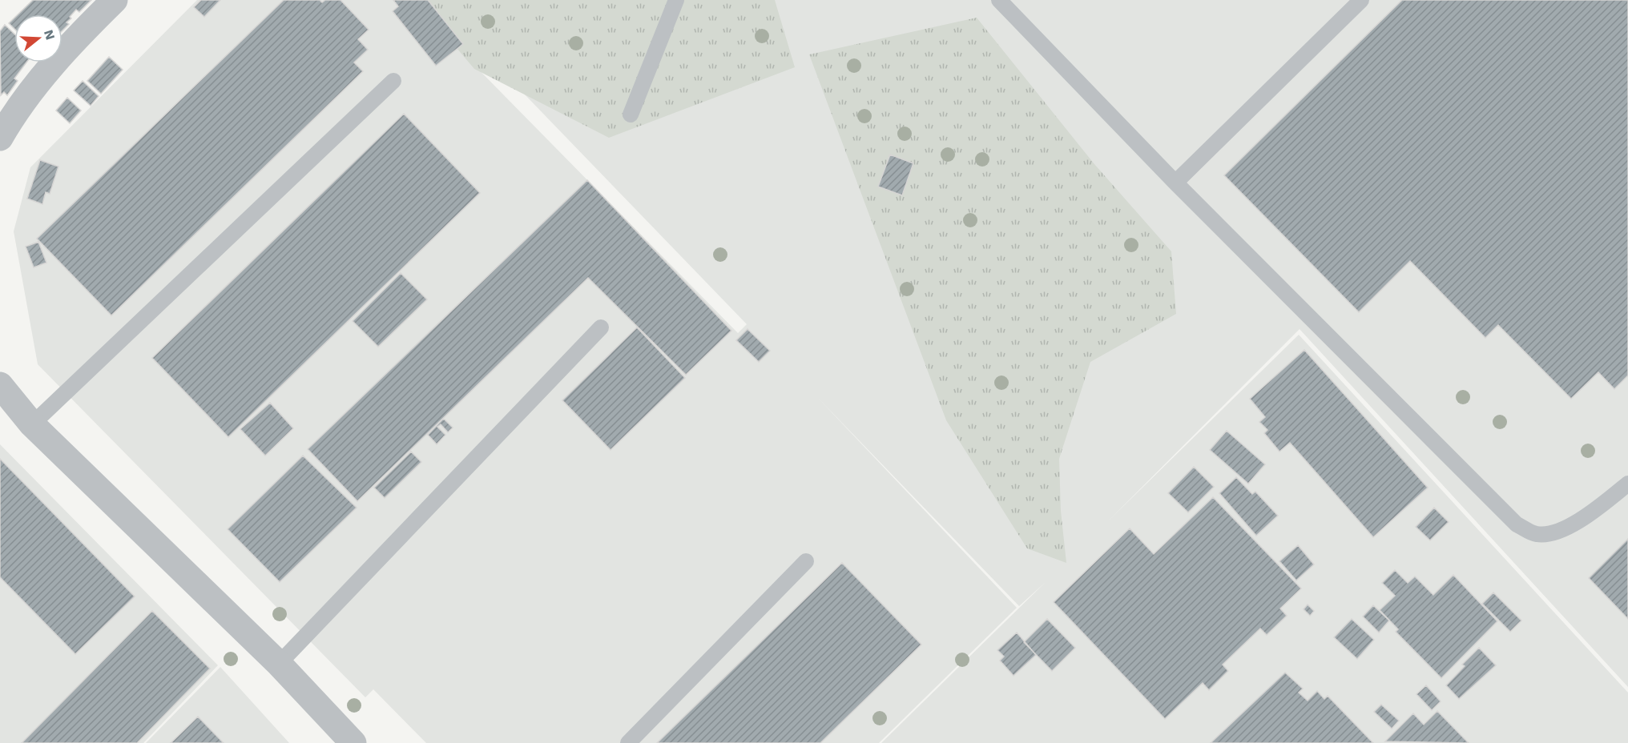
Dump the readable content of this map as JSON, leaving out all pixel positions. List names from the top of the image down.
{
  "north": "right"
}
